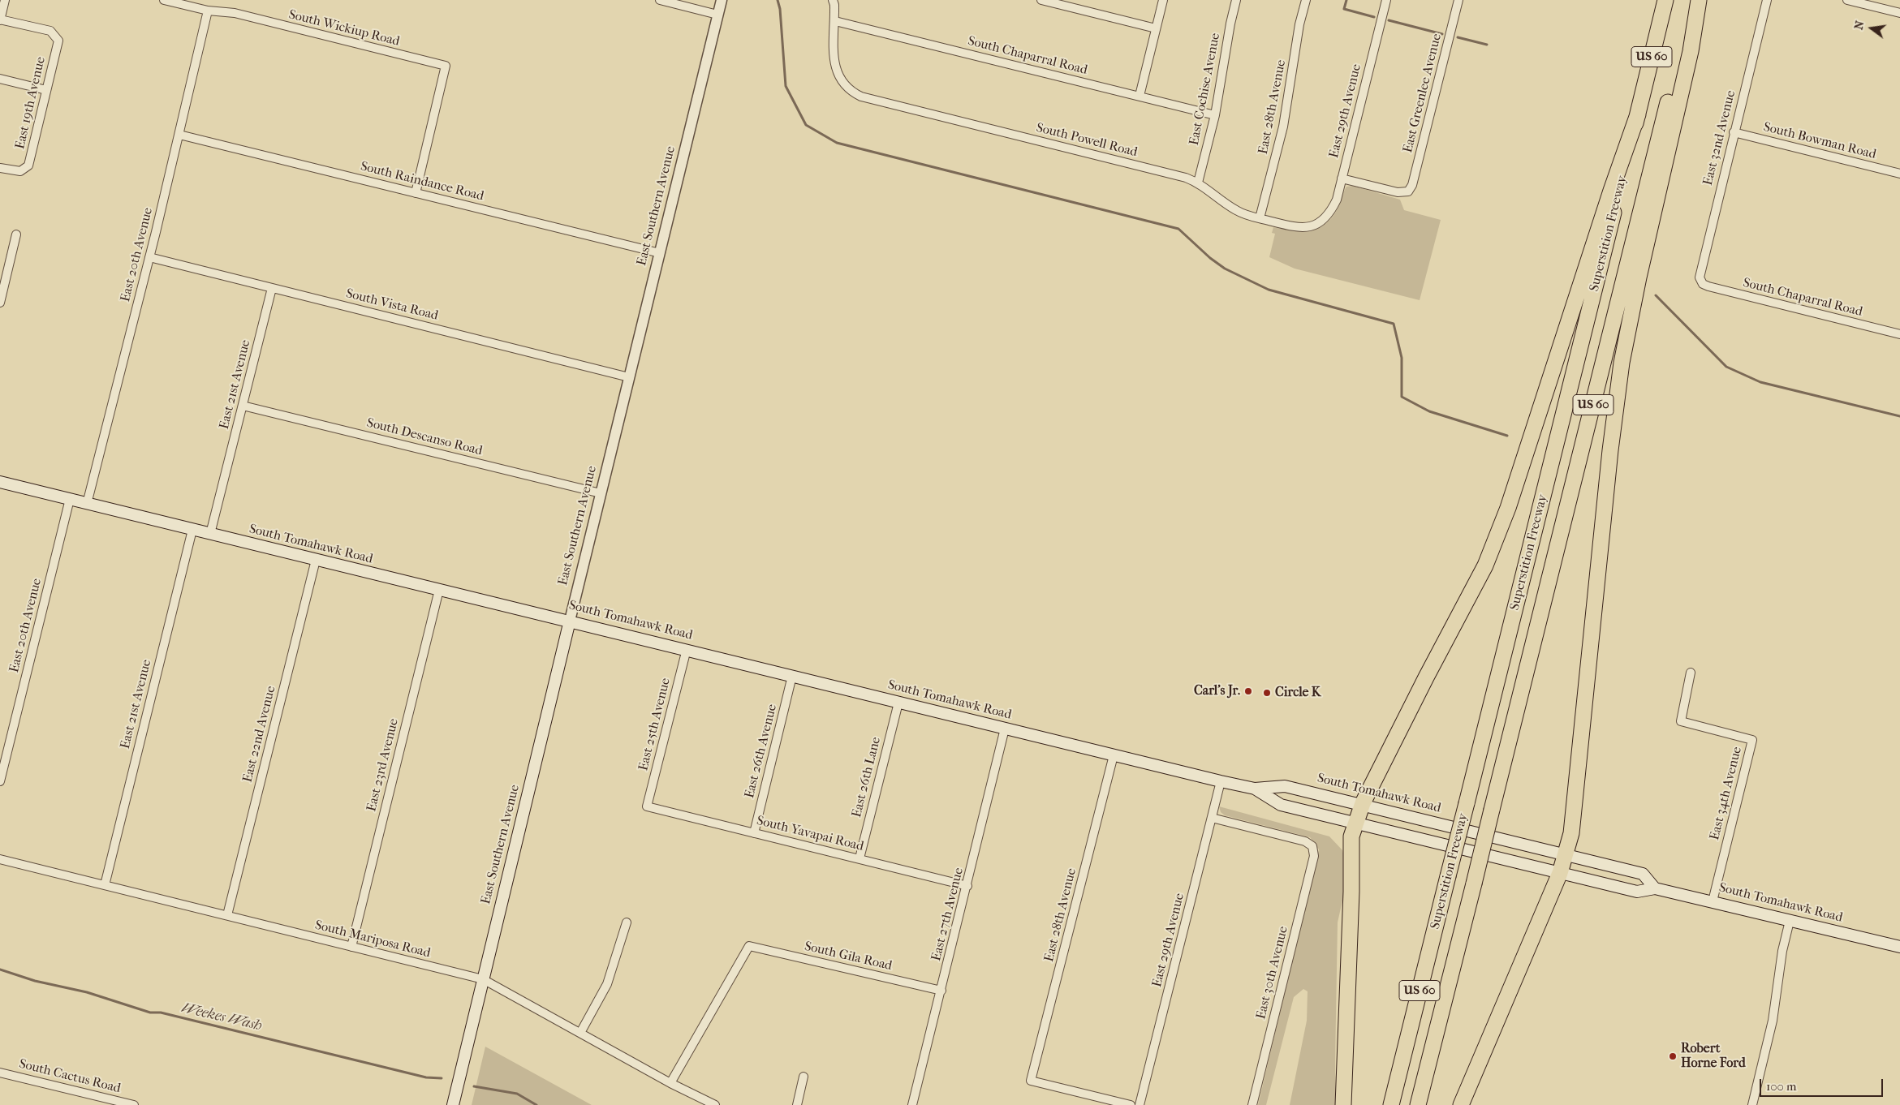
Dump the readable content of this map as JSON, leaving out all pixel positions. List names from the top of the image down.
{
  "streets": {
    "highway": ["US 60", "Superstition Freeway"],
    "main road": ["East Southern Avenue", "South Tomahawk Road"],
    "street": [
      "South Wickiup Road",
      "South Chaparral Road",
      "East Cochise Avenue",
      "East Greenlee Avenue",
      "East 19th Avenue",
      "East 28th Avenue",
      "East 29th Avenue",
      "East 32nd Avenue",
      "South Powell Road",
      "South Bowman Road",
      "South Raindance Road",
      "East 20th Avenue",
      "South Vista Road",
      "East 21st Avenue",
      "South Descanso Road",
      "East 25th Avenue",
      "East 22nd Avenue",
      "East 26th Avenue",
      "East 23rd Avenue",
      "East 26th Lane",
      "East 34th Avenue",
      "South Yavapai Road",
      "East 27th Avenue",
      "South Mariposa Road",
      "South Gila Road",
      "East 30th Avenue",
      "South Cactus Road"
    ]
  },
  "crossings": [
    ["South Wickiup Road", "South Raindance Road"],
    ["South Wickiup Road", "East 20th Avenue"],
    ["South Chaparral Road", "East Cochise Avenue"],
    ["South Chaparral Road", "East 32nd Avenue"],
    ["South Chaparral Road", "South Powell Road"],
    ["East Cochise Avenue", "South Powell Road"],
    ["East Greenlee Avenue", "East 29th Avenue"],
    ["East 28th Avenue", "South Powell Road"],
    ["East 28th Avenue", "South Tomahawk Road"],
    ["East 29th Avenue", "South Powell Road"],
    ["East 29th Avenue", "South Tomahawk Road"],
    ["East 29th Avenue", "East 30th Avenue"],
    ["East 32nd Avenue", "South Bowman Road"],
    ["South Raindance Road", "East Southern Avenue"],
    ["South Raindance Road", "East 20th Avenue"],
    ["East Southern Avenue", "South Vista Road"],
    ["East Southern Avenue", "South Descanso Road"],
    ["East Southern Avenue", "South Tomahawk Road"],
    ["East Southern Avenue", "South Mariposa Road"],
    ["East 20th Avenue", "South Vista Road"],
    ["East 20th Avenue", "South Tomahawk Road"],
    ["South Vista Road", "East 21st Avenue"],
    ["East 21st Avenue", "South Descanso Road"],
    ["East 21st Avenue", "South Tomahawk Road"],
    ["East 21st Avenue", "South Mariposa Road"],
    ["South Tomahawk Road", "East 25th Avenue"],
    ["South Tomahawk Road", "East 22nd Avenue"],
    ["South Tomahawk Road", "East 26th Avenue"],
    ["South Tomahawk Road", "East 23rd Avenue"],
    ["South Tomahawk Road", "East 26th Lane"],
    ["South Tomahawk Road", "East 34th Avenue"],
    ["South Tomahawk Road", "East 27th Avenue"],
    ["East 25th Avenue", "South Yavapai Road"],
    ["East 22nd Avenue", "South Mariposa Road"],
    ["East 26th Avenue", "South Yavapai Road"],
    ["East 23rd Avenue", "South Mariposa Road"],
    ["East 26th Lane", "South Yavapai Road"],
    ["South Yavapai Road", "East 27th Avenue"],
    ["East 27th Avenue", "South Gila Road"],
    ["South Mariposa Road", "South Gila Road"]
  ],
  "water": ["Weekes Wash"],
  "places": ["Carl's Jr.", "Circle K", "Robert Horne Ford"],
  "scale_bar": "100 m",
  "north": "left"
}
